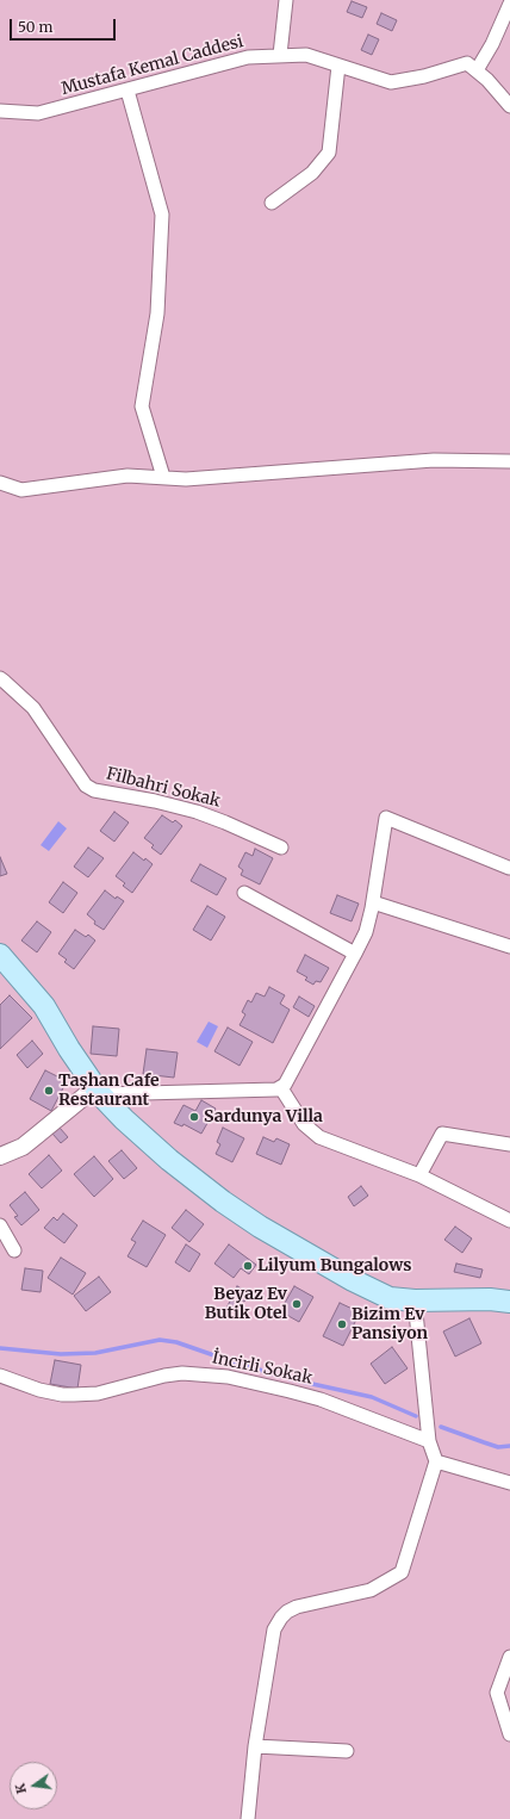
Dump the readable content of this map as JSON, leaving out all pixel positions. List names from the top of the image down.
{
  "streets": {
    "street": ["Mustafa Kemal Caddesi", "Filbahri Sokak", "İncirli Sokak"]
  },
  "places": [
    "Taşhan Cafe Restaurant",
    "Sardunya Villa",
    "Lilyum Bungalows",
    "Beyaz Ev Butik Otel",
    "Bizim Ev Pansiyon"
  ],
  "scale_bar": "50 m",
  "north": "left"
}
